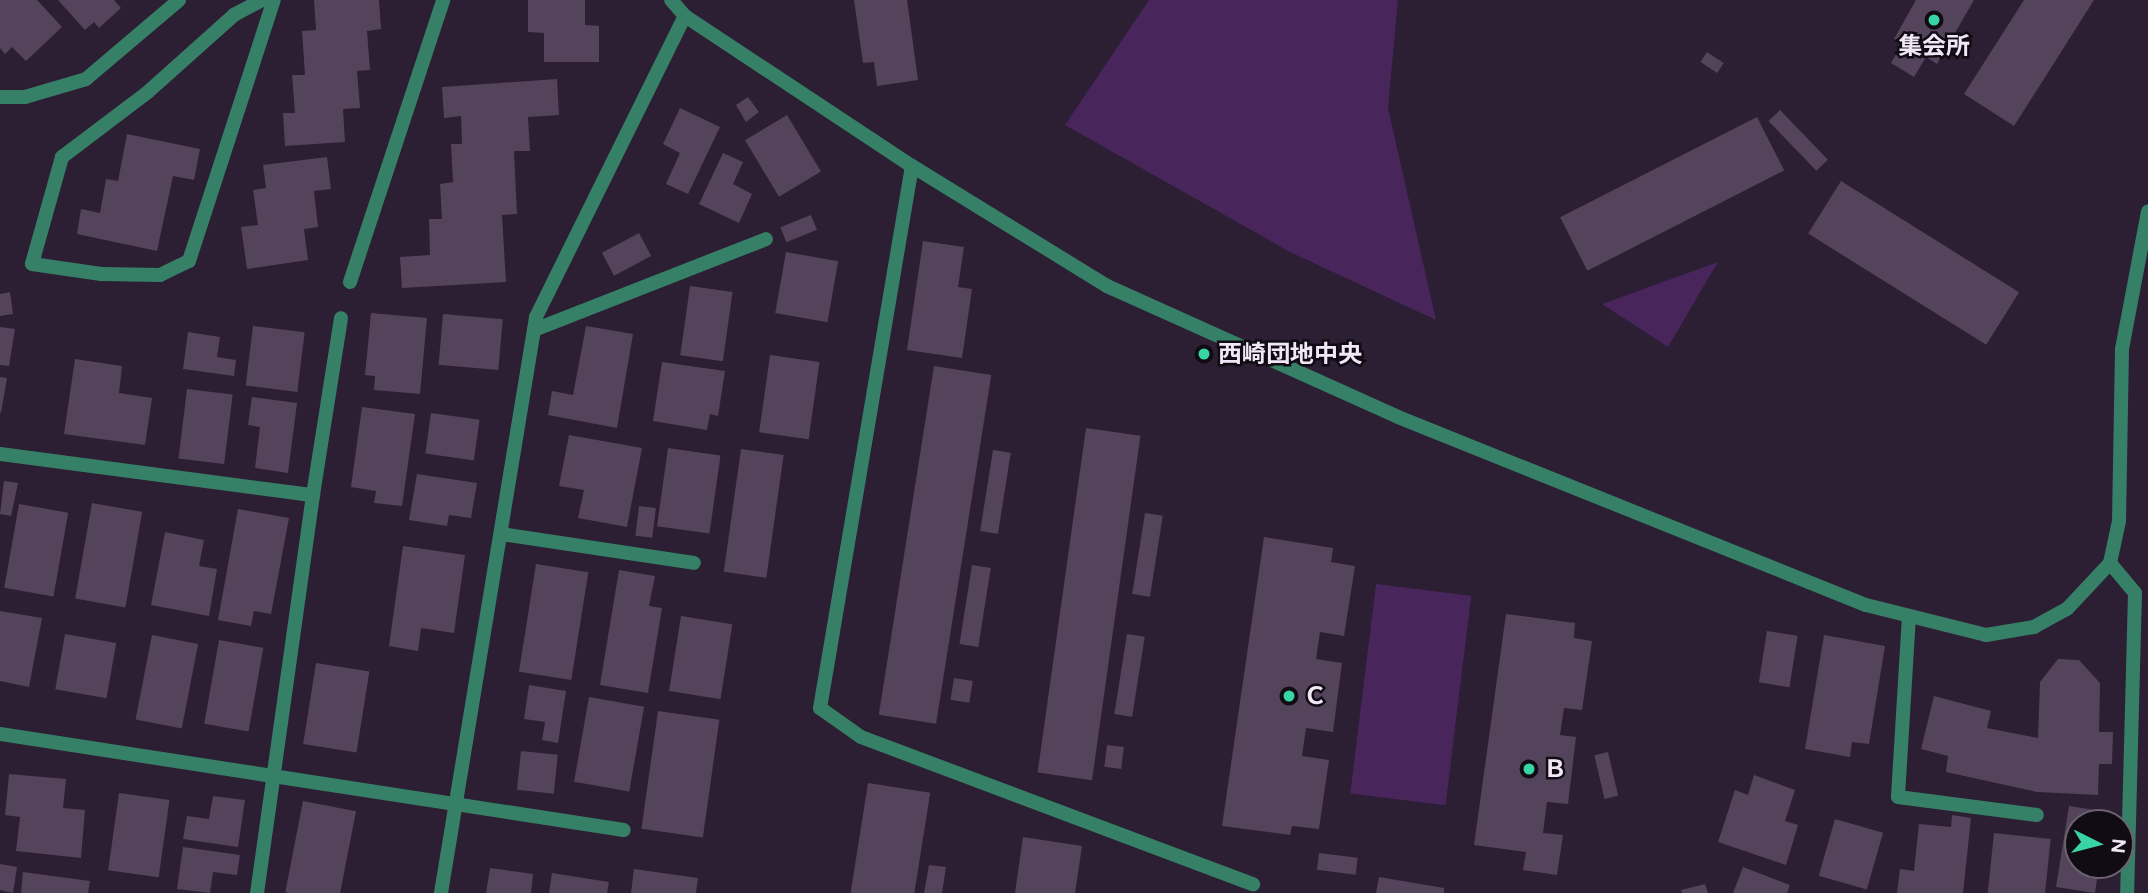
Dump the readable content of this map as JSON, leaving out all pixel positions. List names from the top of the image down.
{
  "places": [
    "集会所",
    "西崎団地中央",
    "Ｃ",
    "Ｂ"
  ],
  "north": "right"
}
